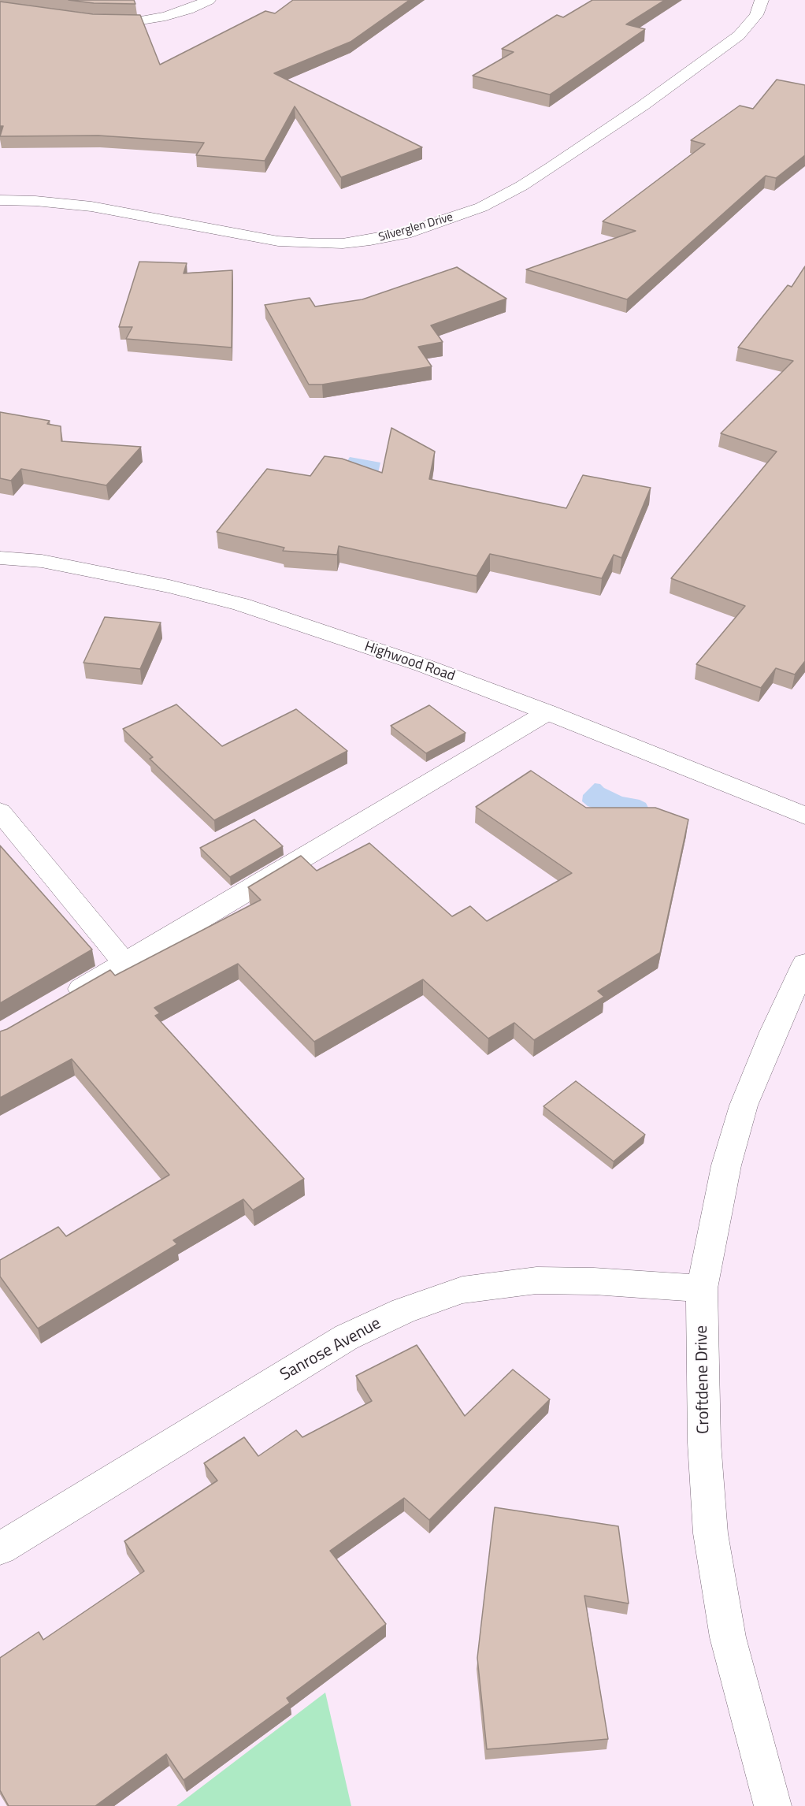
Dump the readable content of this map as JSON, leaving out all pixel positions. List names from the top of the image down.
{
  "streets": {
    "street": [
      "Silverglen Drive",
      "Highwood Road",
      "Sanrose Avenue",
      "Croftdene Drive"
    ]
  },
  "crossings": [
    ["Sanrose Avenue", "Croftdene Drive"]
  ]
}
